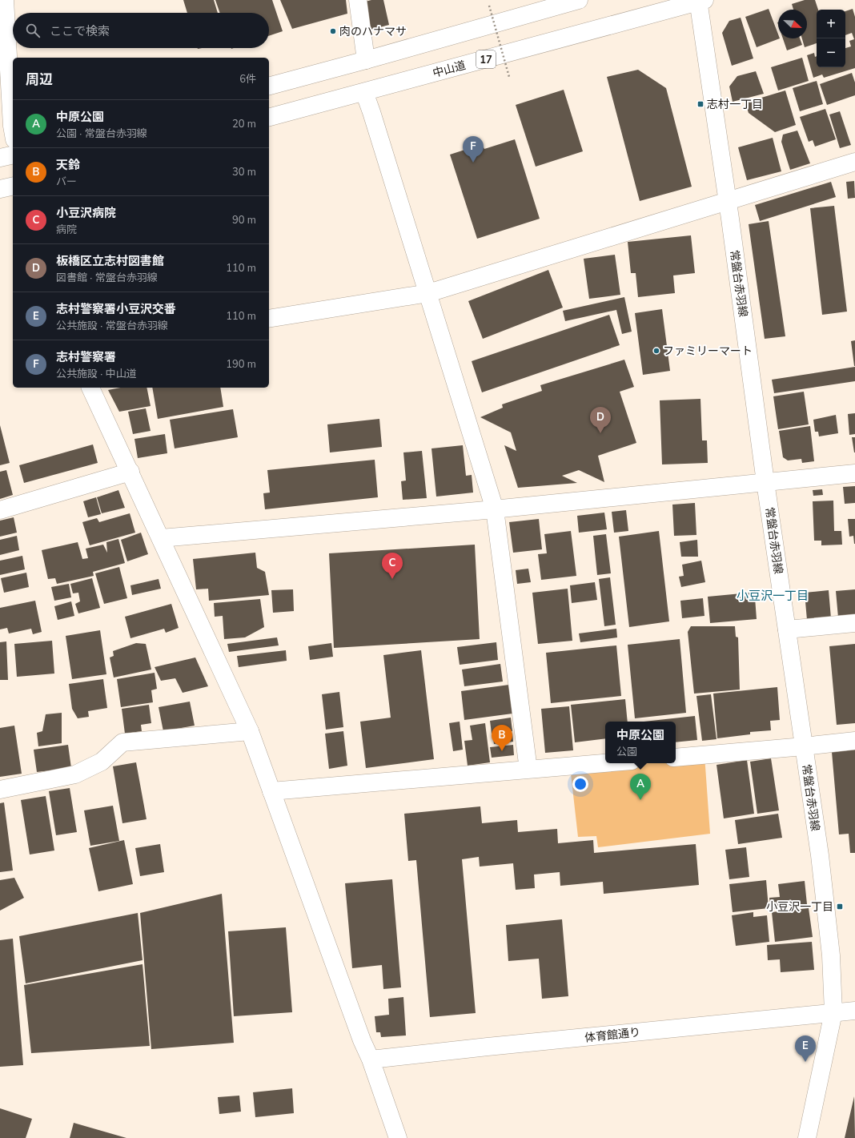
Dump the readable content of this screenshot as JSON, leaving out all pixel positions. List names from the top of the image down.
{
  "streets": {
    "main road": [
      "17",
      "中山道",
      "常盤台赤羽線",
      "体育館通り"
    ]
  },
  "crossings": [
    ["中山道", "常盤台赤羽線"],
    ["常盤台赤羽線", "体育館通り"]
  ],
  "districts": ["小豆沢一丁目"],
  "places": {
    "other": ["肉のハナマサ", "ファミリーマート"],
    "transit": ["志村一丁目", "小豆沢一丁目"]
  },
  "north": "bottom right",
  "page": {
    "map_buttons": ["+", "−"],
    "search": "ここで検索",
    "heading": ["周辺", "6件"],
    "list": [
      {
        "mark": "A",
        "name": "中原公園",
        "note": "公園 · 常盤台赤羽線",
        "value": "20 m"
      },
      {
        "mark": "B",
        "name": "天鈴",
        "note": "バー",
        "value": "30 m"
      },
      {
        "mark": "C",
        "name": "小豆沢病院",
        "note": "病院",
        "value": "90 m"
      },
      {
        "mark": "D",
        "name": "板橋区立志村図書館",
        "note": "図書館 · 常盤台赤羽線",
        "value": "110 m"
      },
      {
        "mark": "E",
        "name": "志村警察署小豆沢交番",
        "note": "公共施設 · 常盤台赤羽線",
        "value": "110 m"
      },
      {
        "mark": "F",
        "name": "志村警察署",
        "note": "公共施設 · 中山道",
        "value": "190 m"
      }
    ],
    "pins": [
      "F",
      "D",
      "C",
      "B",
      "A",
      "E"
    ],
    "popup": ["中原公園", "公園"]
  }
}
